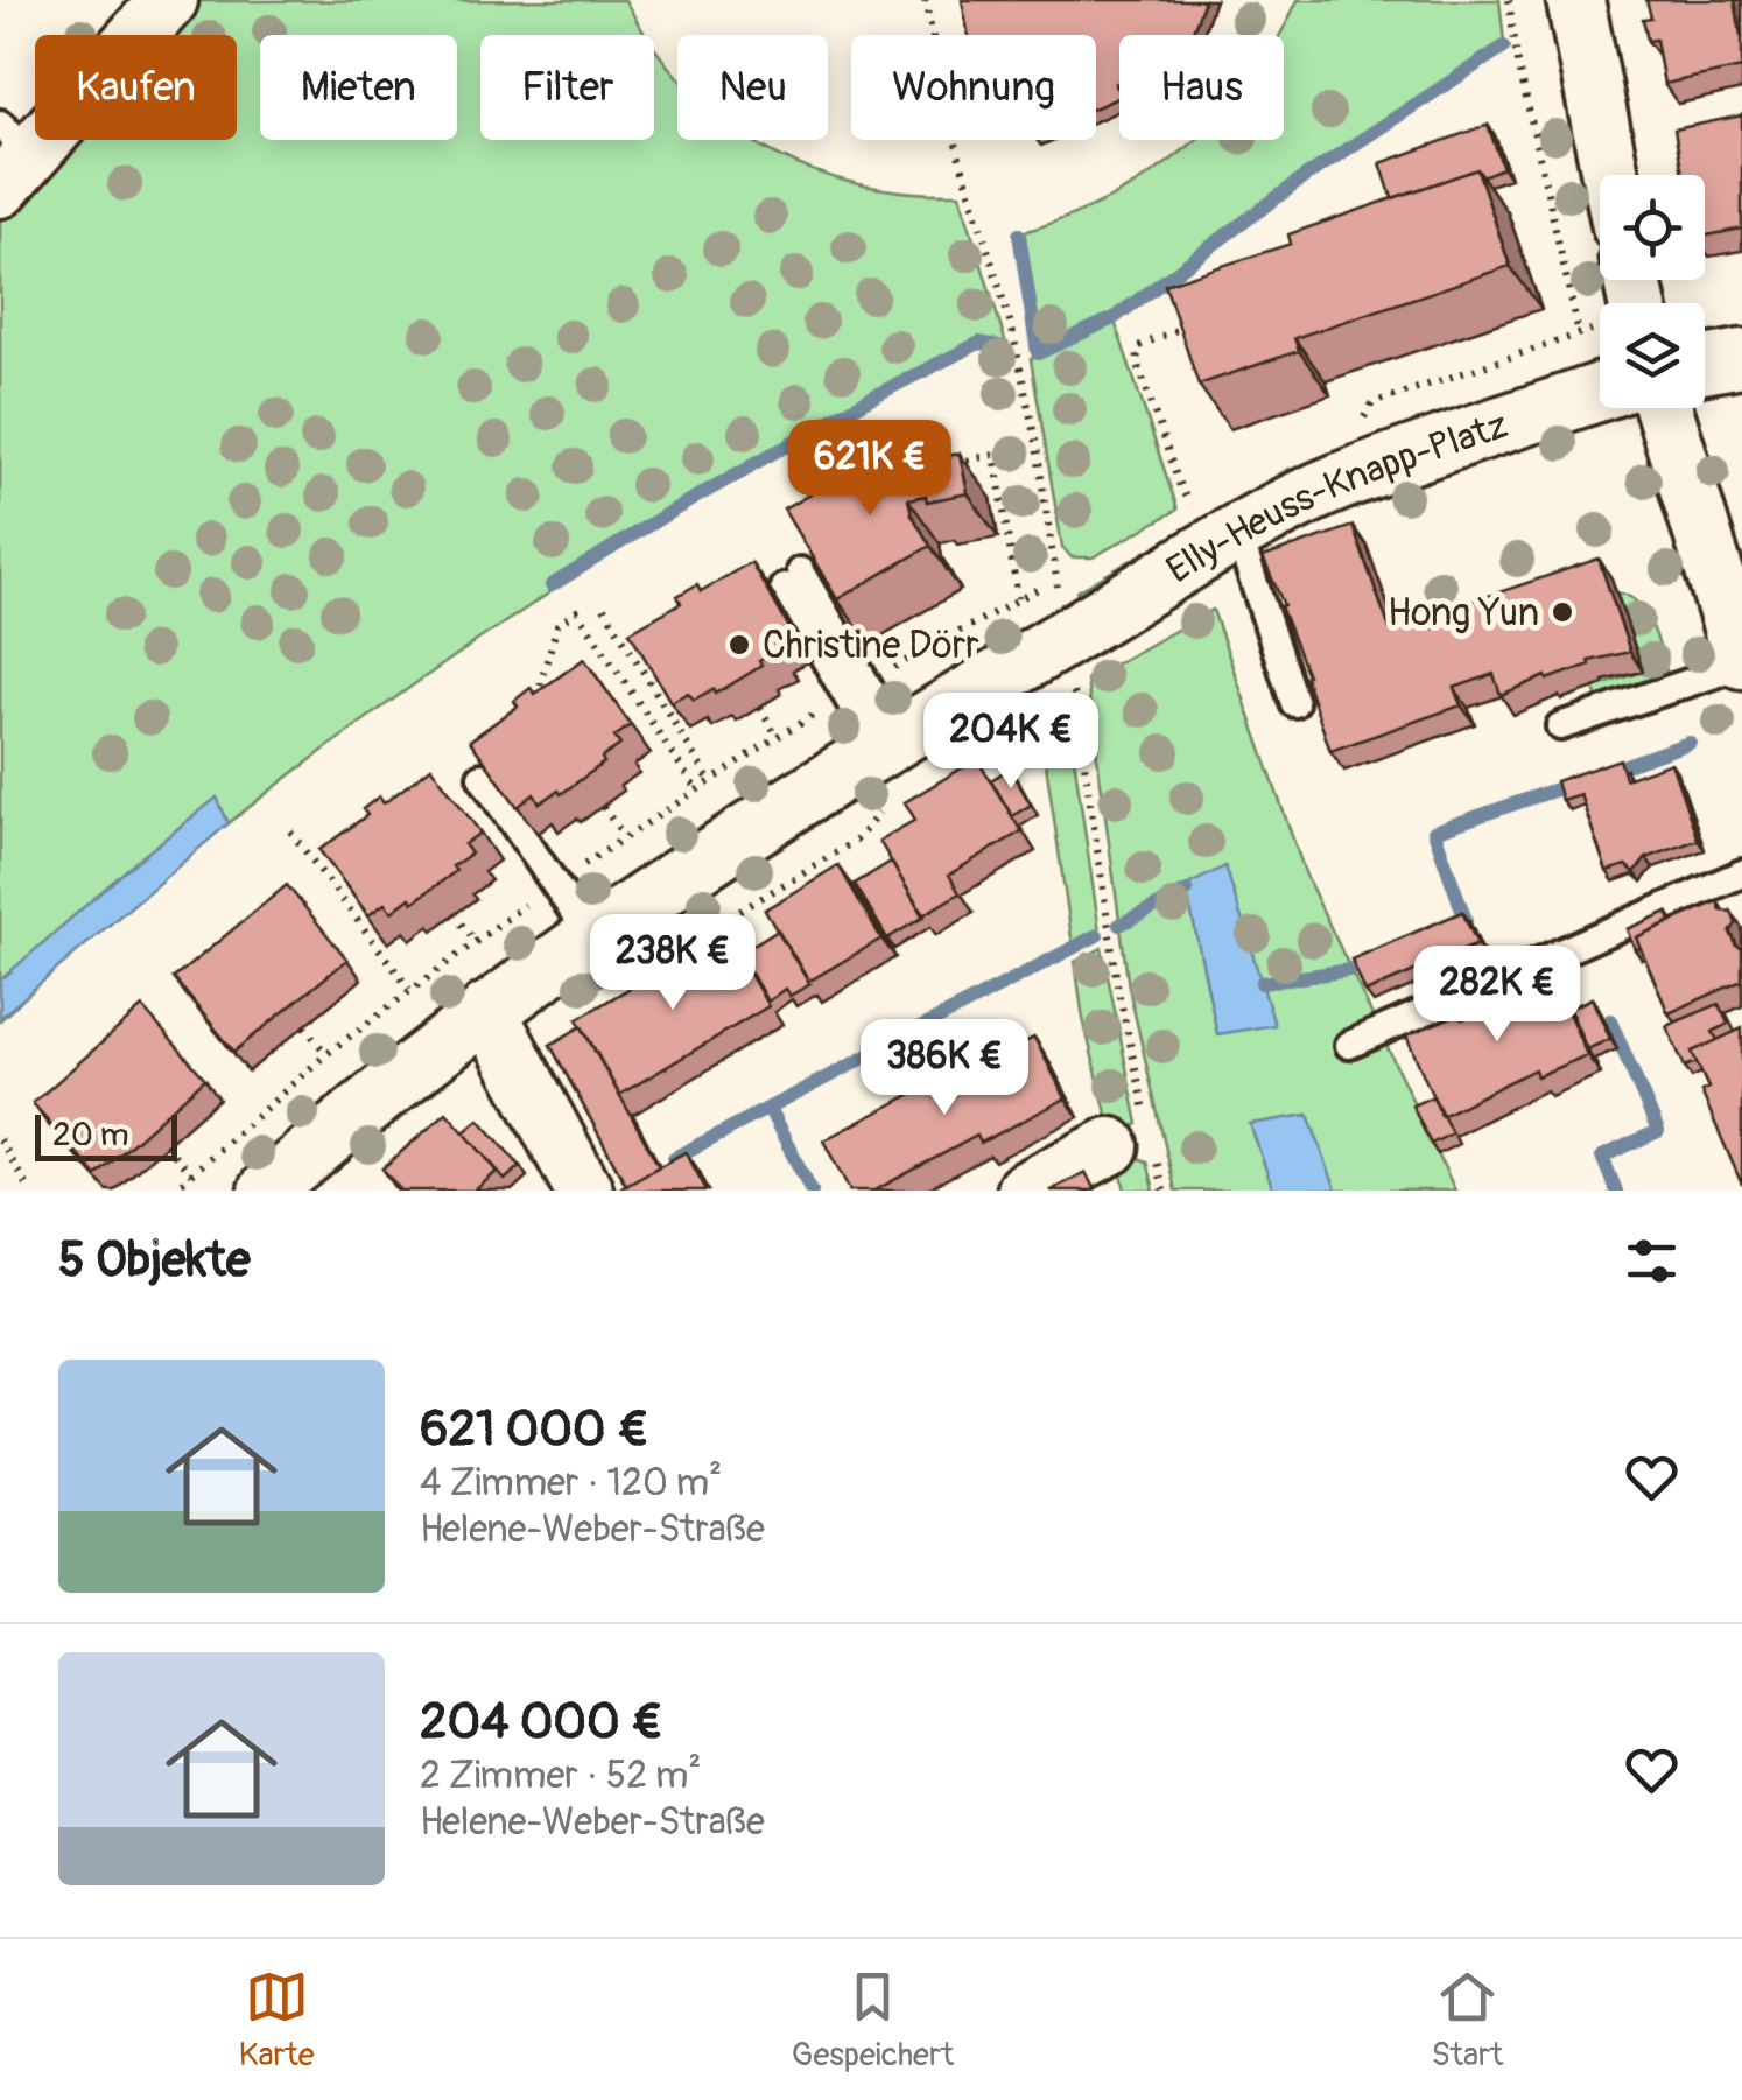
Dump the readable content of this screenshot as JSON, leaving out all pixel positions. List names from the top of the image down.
{
  "streets": {
    "street": ["Elly-Heuss-Knapp-Platz"]
  },
  "places": ["Hong Yun", "Christine Dörr"],
  "scale_bar": "20 m",
  "page": {
    "chip": [
      "Kaufen",
      "Mieten",
      "Filter",
      "Neu",
      "Wohnung",
      "Haus"
    ],
    "price": [
      "621K €",
      "204K €",
      "238K €",
      "282K €",
      "386K €"
    ],
    "scale": "20 m",
    "heading": "5 Objekte",
    "list": [
      {
        "name": "621 000 €",
        "note": "4 Zimmer · 120 m² · Helene-Weber-Straße"
      },
      {
        "name": "204 000 €",
        "note": "2 Zimmer · 52 m² · Helene-Weber-Straße"
      }
    ],
    "tabs": ["Karte", "Gespeichert", "Start"]
  }
}
